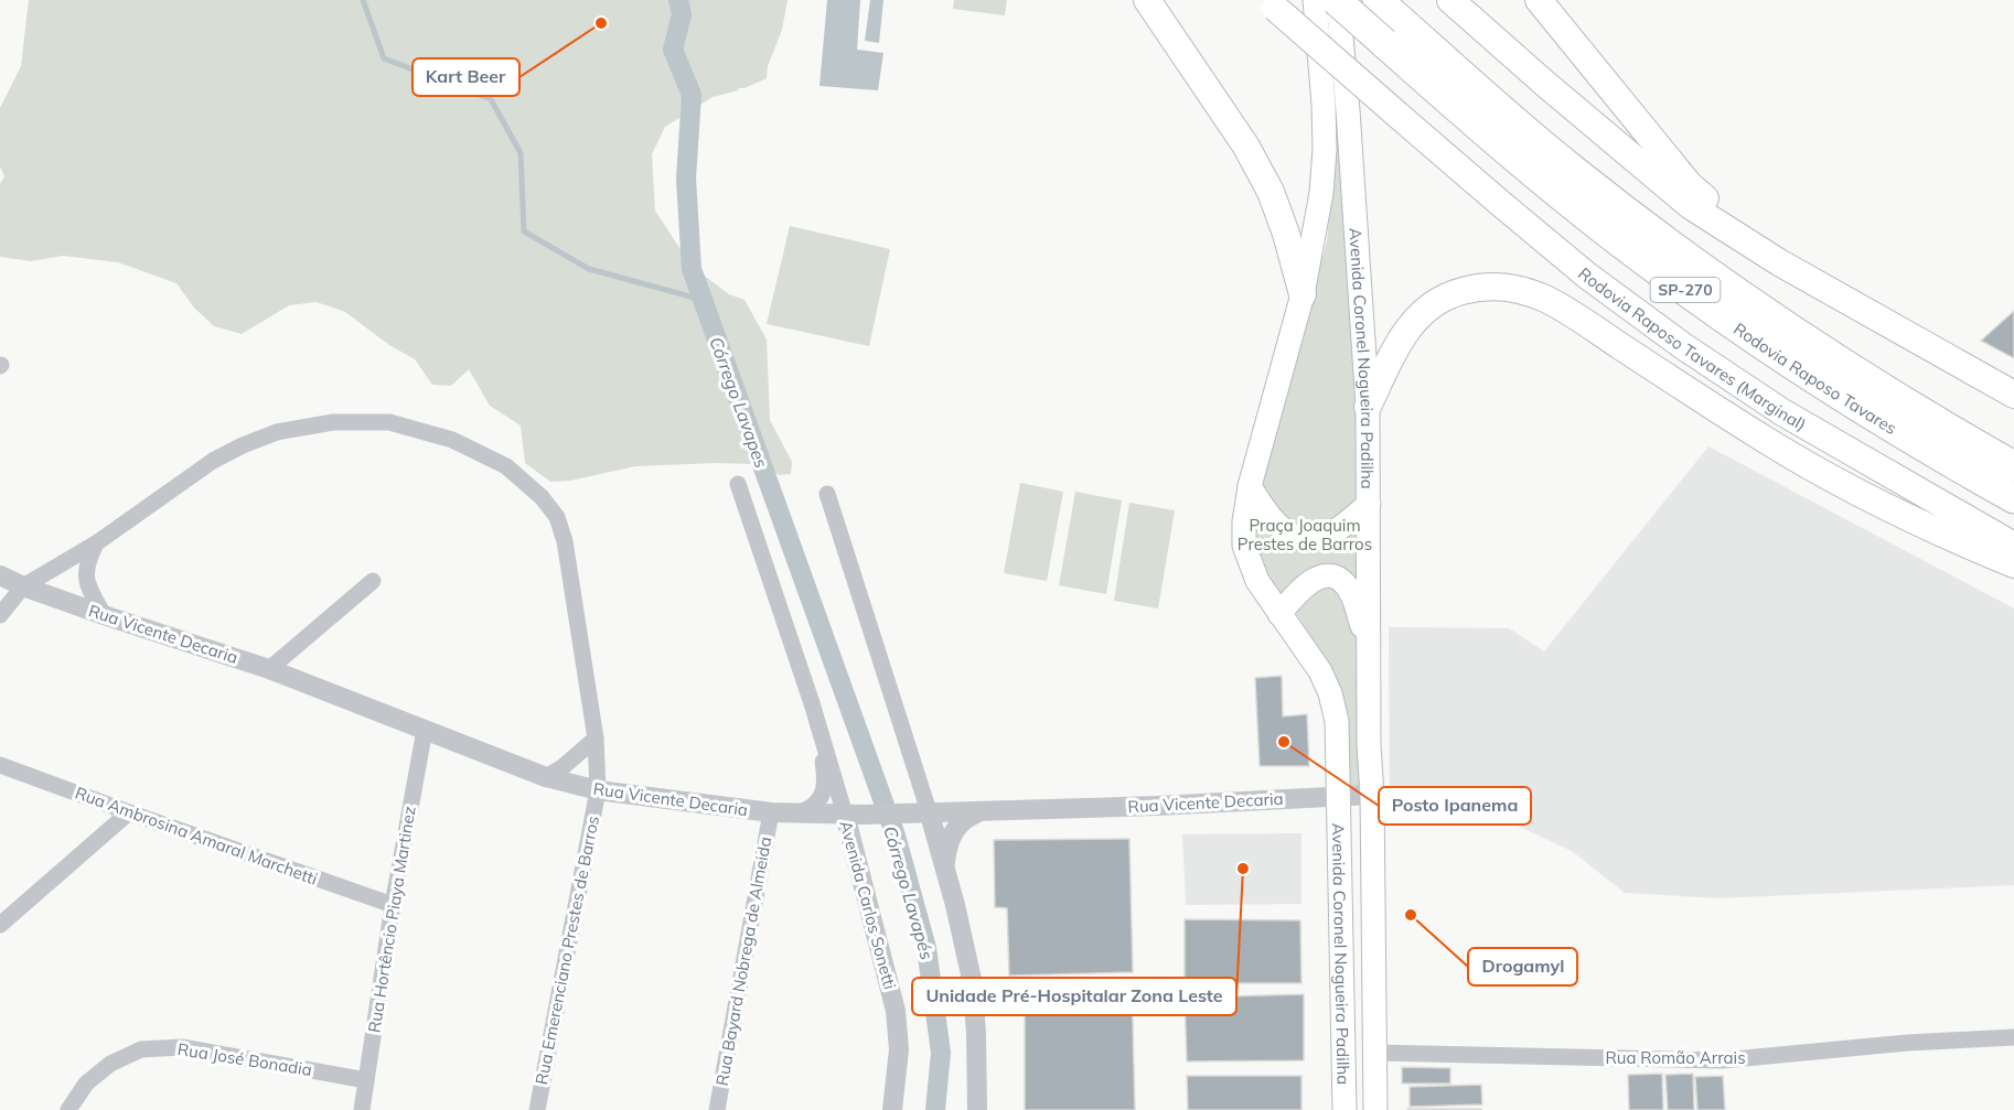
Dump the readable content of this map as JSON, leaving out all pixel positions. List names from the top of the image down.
{
  "streets": {
    "highway": ["SP-270", "Rodovia Raposo Tavares (Marginal)", "Rodovia Raposo Tavares"],
    "main road": ["Avenida Coronel Nogueira Padilha"],
    "street": [
      "Rua Vicente Decaria",
      "Rua Ambrosina Amaral Marchetti",
      "Avenida Carlos Sonetti",
      "Rua Hortêncio Piaya Martinez",
      "Rua Emerenciano Prestes de Barros",
      "Rua Bayard Nobrega de Almeida",
      "Rua Romão Arrais",
      "Rua José Bonadia"
    ]
  },
  "crossings": [
    ["Avenida Coronel Nogueira Padilha", "Rodovia Raposo Tavares"],
    ["Avenida Coronel Nogueira Padilha", "Rua Vicente Decaria"],
    ["Avenida Coronel Nogueira Padilha", "Rua Romão Arrais"],
    ["Rua Vicente Decaria", "Avenida Carlos Sonetti"],
    ["Rua Vicente Decaria", "Rua Hortêncio Piaya Martinez"],
    ["Rua Vicente Decaria", "Rua Emerenciano Prestes de Barros"],
    ["Rua Vicente Decaria", "Rua Bayard Nobrega de Almeida"],
    ["Rua Ambrosina Amaral Marchetti", "Rua Hortêncio Piaya Martinez"],
    ["Rua Hortêncio Piaya Martinez", "Rua José Bonadia"]
  ],
  "water": ["Córrego Lavapes", "Córrego Lavapés"],
  "parks": ["Praça Joaquim Prestes de Barros"],
  "places": [
    "Kart Beer",
    "Posto Ipanema",
    "Unidade Pré-Hospitalar Zona Leste",
    "Drogamyl"
  ]
}
